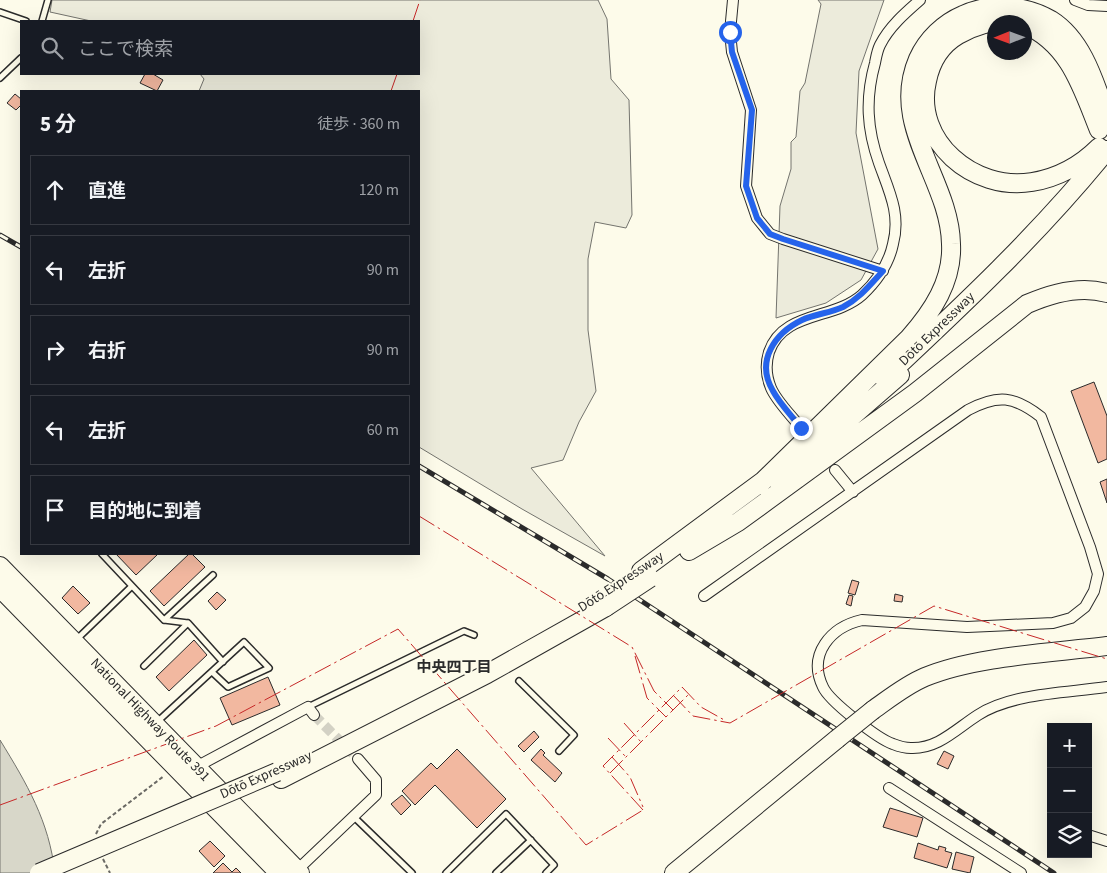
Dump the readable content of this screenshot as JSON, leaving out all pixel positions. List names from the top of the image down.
{
  "streets": {
    "highway": ["Dōtō Expressway", "National Highway Route 391"]
  },
  "districts": ["中央四丁目"],
  "north": "left",
  "page": {
    "search": "ここで検索",
    "heading": ["5 分", "徒歩 · 360 m"],
    "list": [
      ["直進", "120 m"],
      ["左折", "90 m"],
      ["右折", "90 m"],
      ["左折", "60 m"],
      "目的地に到着"
    ],
    "map_buttons": ["+", "−"]
  }
}
